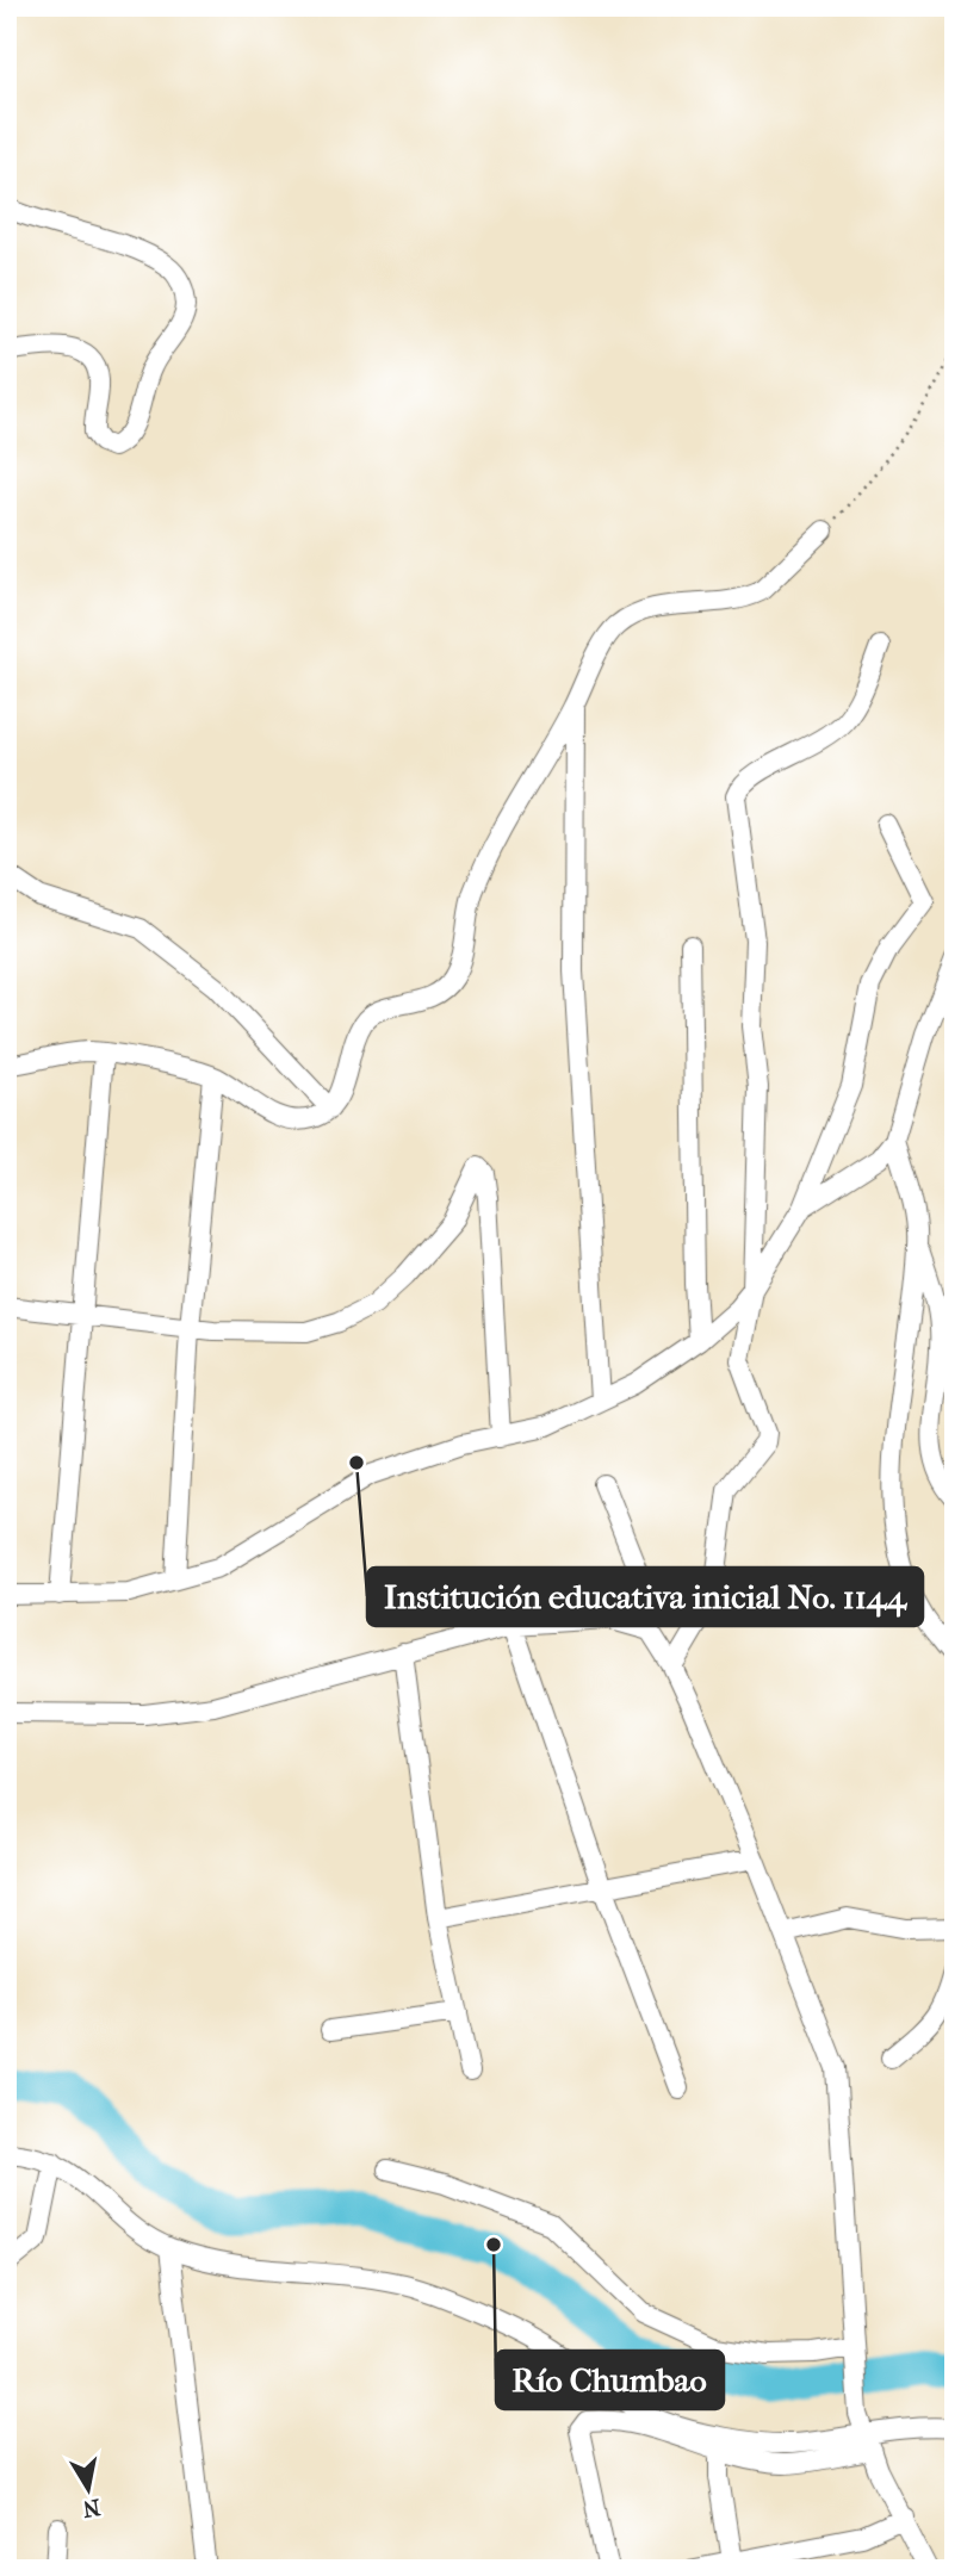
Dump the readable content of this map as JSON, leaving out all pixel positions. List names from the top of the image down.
{
  "places": ["Institución educativa inicial No. 1144", "Río Chumbao"],
  "north": "bottom"
}
